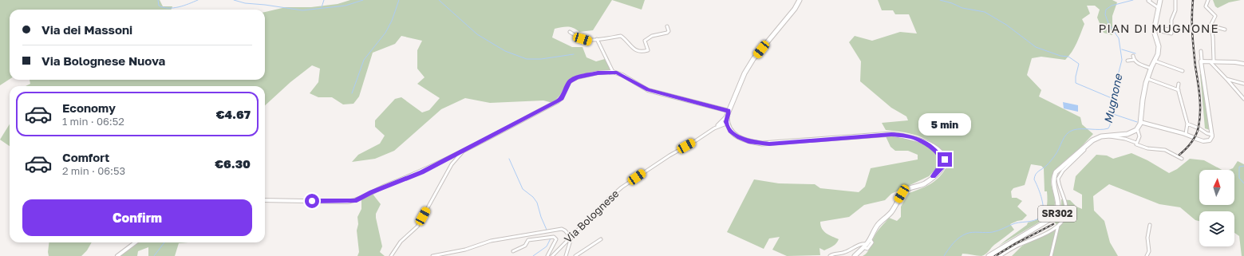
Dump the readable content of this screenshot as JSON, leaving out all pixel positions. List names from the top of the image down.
{
  "streets": {
    "main road": ["SR302"],
    "street": ["Via Bolognese"]
  },
  "districts": ["PIAN DI MUGNONE"],
  "water": ["Mugnone"],
  "north": "top",
  "page": {
    "banner": ["Via dei Massoni", "Via Bolognese Nuova"],
    "list": [
      {
        "name": "Economy",
        "note": "1 min · 06:52",
        "value": "€4.67"
      },
      {
        "name": "Comfort",
        "note": "2 min · 06:53",
        "value": "€6.30"
      }
    ],
    "bubble": "5 min",
    "buttons": "Confirm"
  }
}
